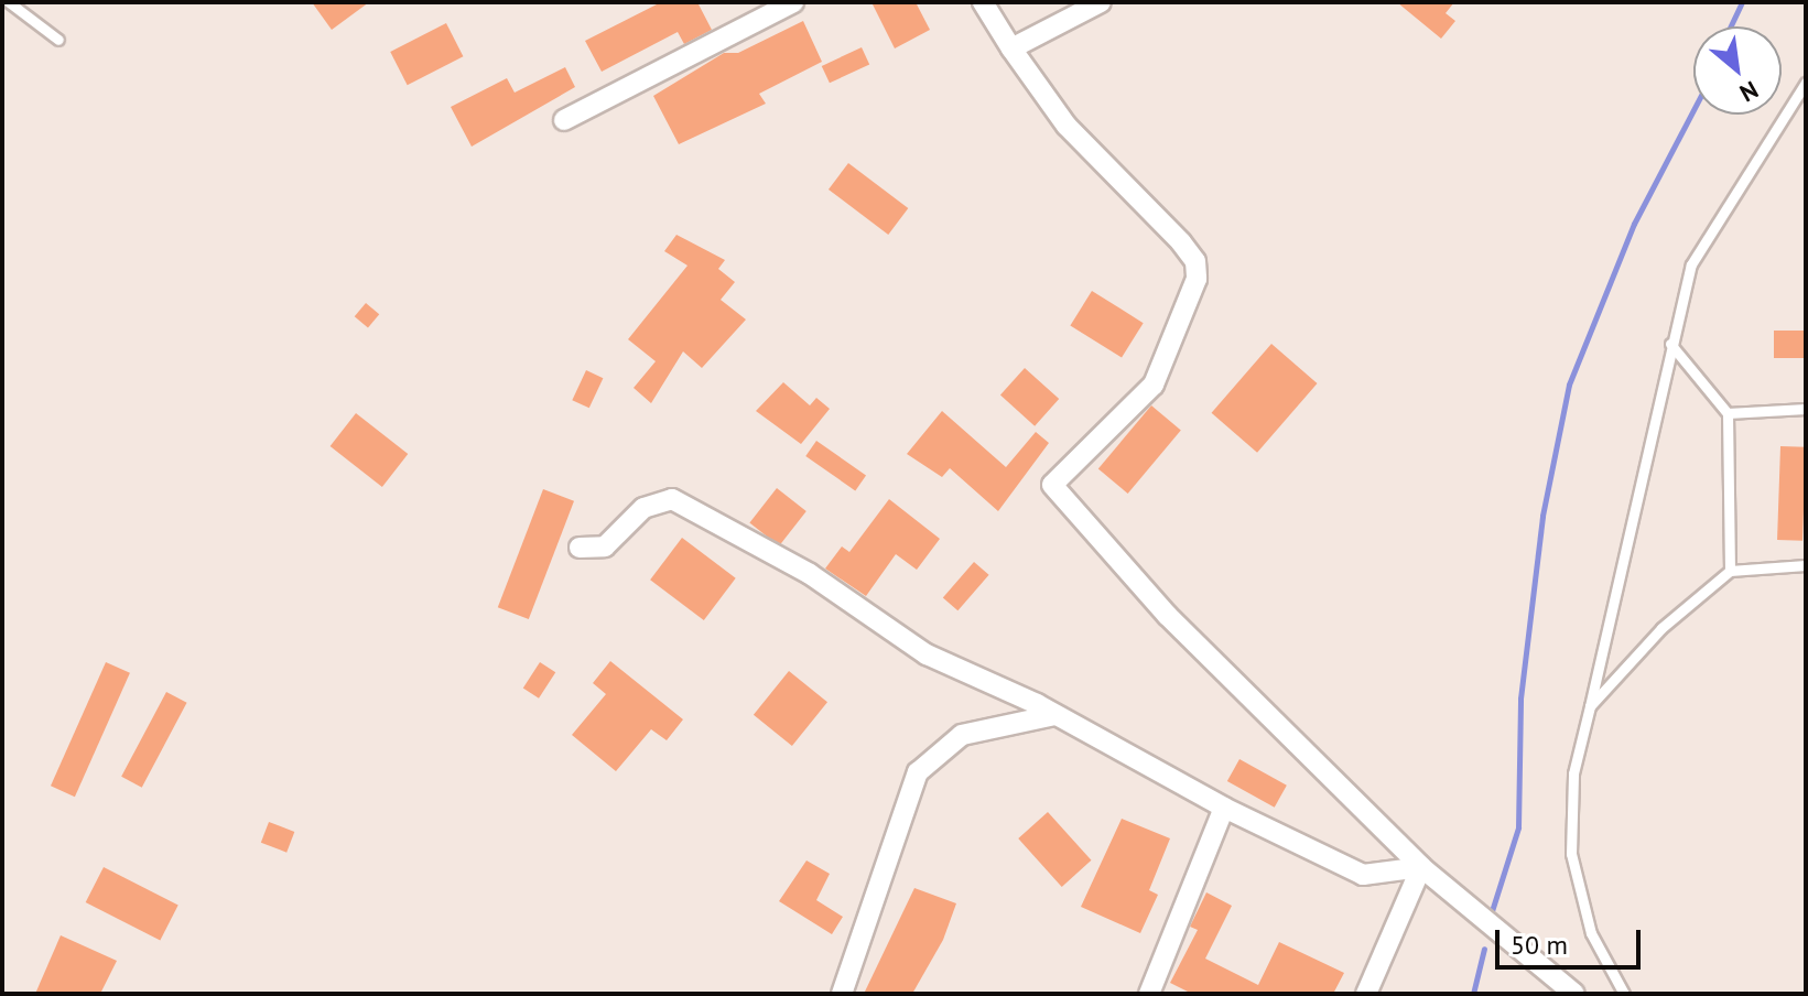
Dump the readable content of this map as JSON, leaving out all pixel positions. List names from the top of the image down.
{
  "scale_bar": "50 m",
  "north": "bottom right"
}
